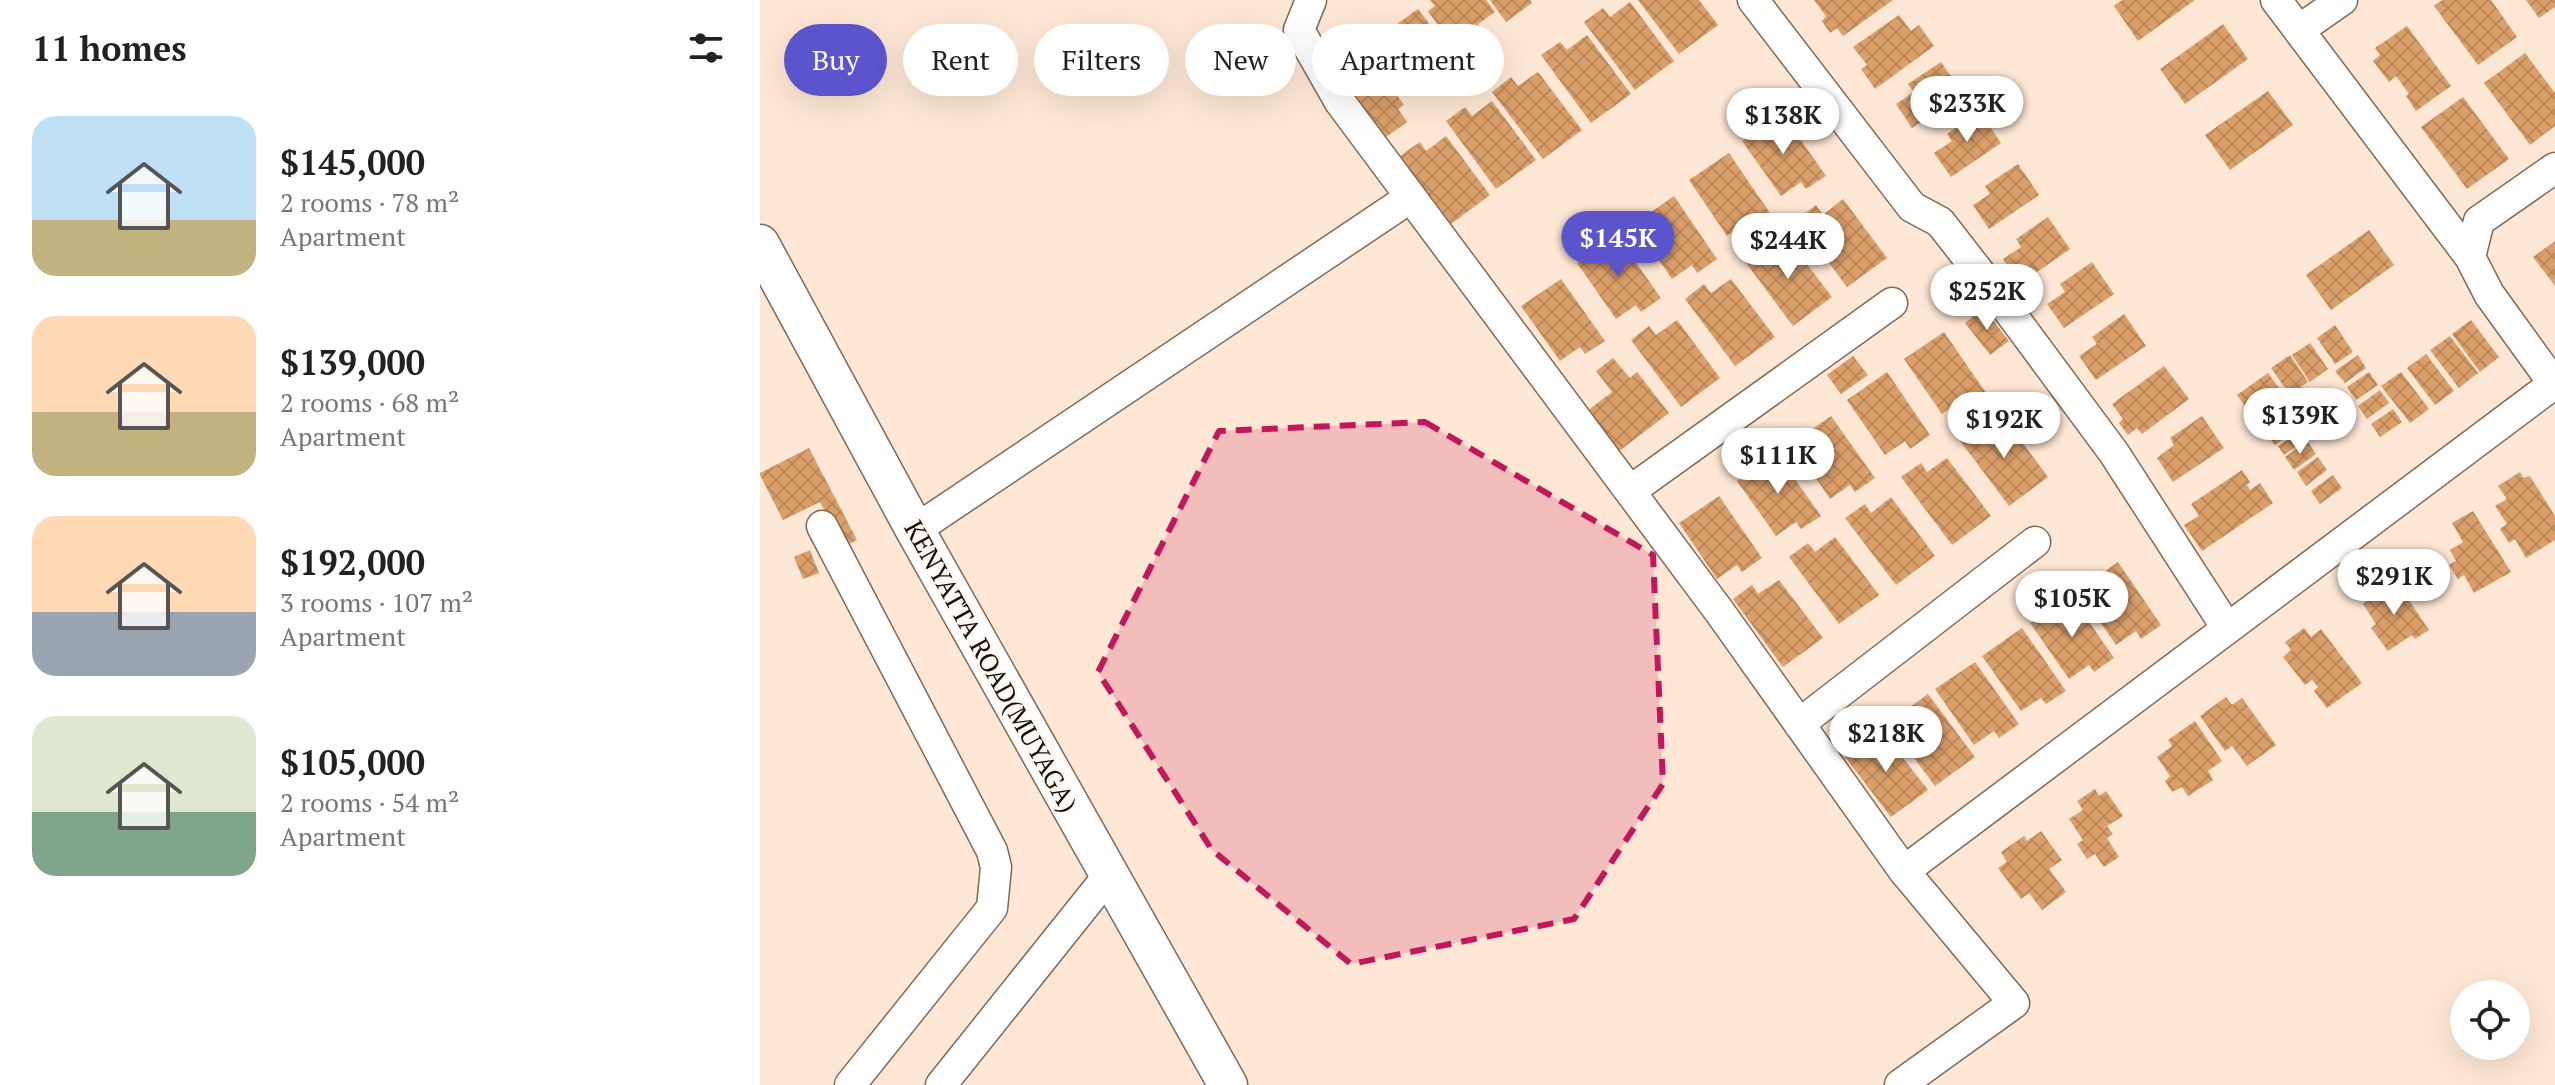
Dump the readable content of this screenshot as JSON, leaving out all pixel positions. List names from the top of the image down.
{
  "streets": {
    "main road": ["KENYATTA ROAD(MUYAGA)"]
  },
  "page": {
    "heading": "11 homes",
    "chip": [
      "Buy",
      "Rent",
      "Filters",
      "New",
      "Apartment"
    ],
    "price": [
      "$233K",
      "$138K",
      "$145K",
      "$244K",
      "$252K",
      "$139K",
      "$192K",
      "$111K",
      "$291K",
      "$105K",
      "$218K"
    ],
    "list": [
      {
        "name": "$145,000",
        "note": "2 rooms · 78 m² · Apartment"
      },
      {
        "name": "$139,000",
        "note": "2 rooms · 68 m² · Apartment"
      },
      {
        "name": "$192,000",
        "note": "3 rooms · 107 m² · Apartment"
      },
      {
        "name": "$105,000",
        "note": "2 rooms · 54 m² · Apartment"
      }
    ]
  }
}
